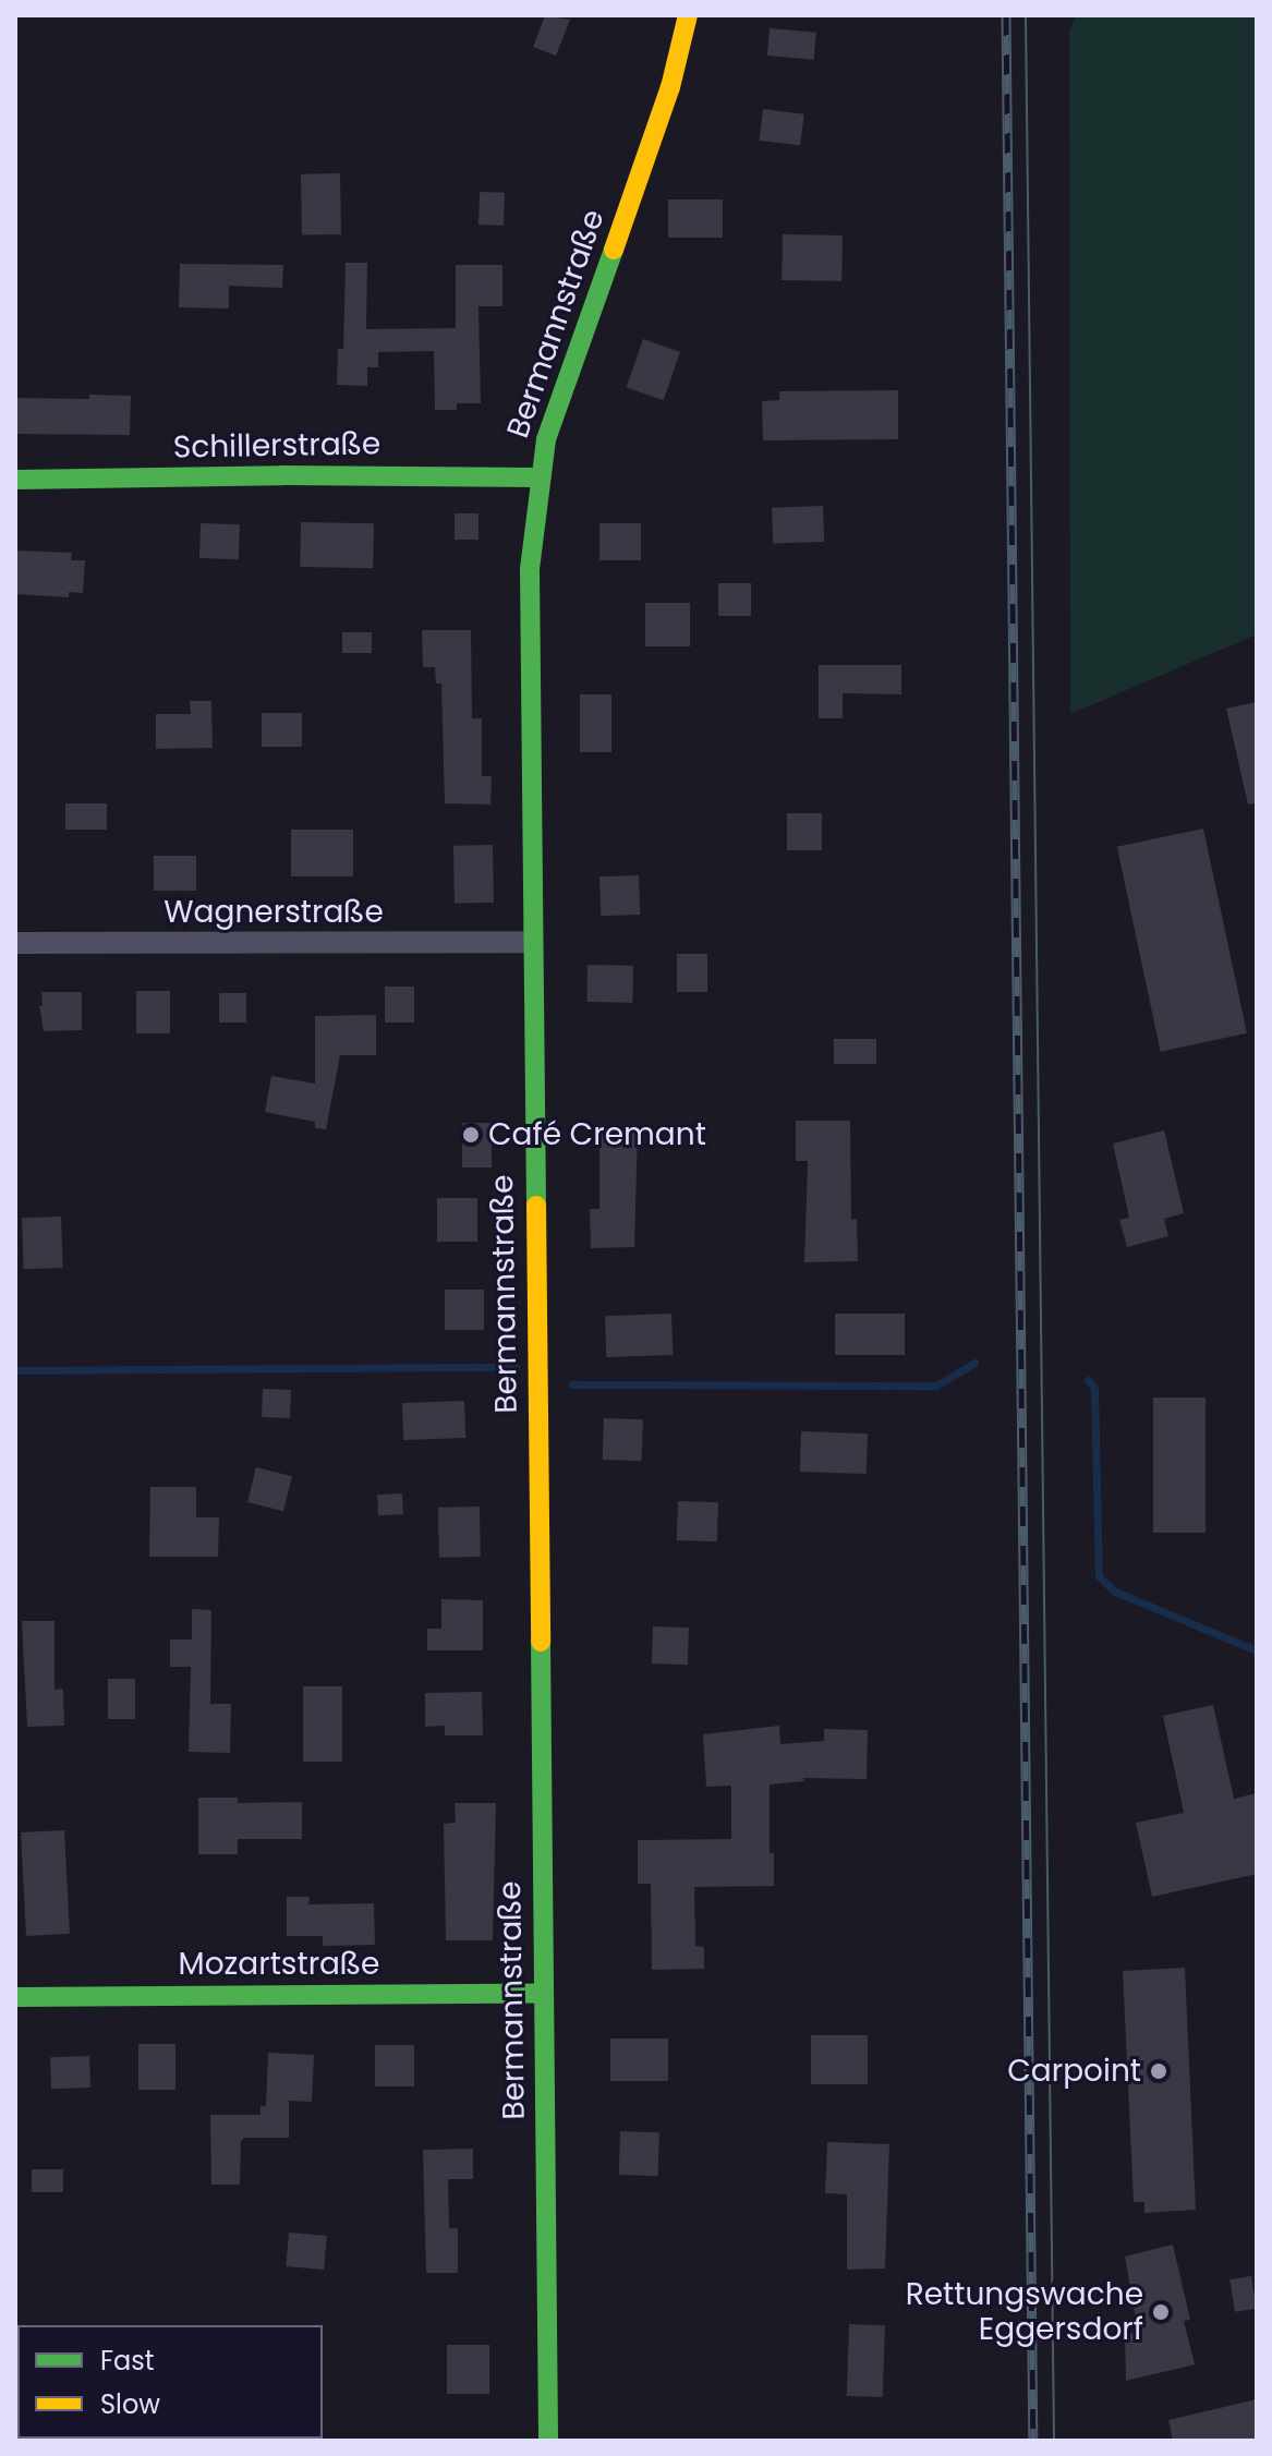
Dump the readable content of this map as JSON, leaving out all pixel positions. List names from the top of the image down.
{
  "streets": {
    "street": [
      "Bermannstraße",
      "Schillerstraße",
      "Wagnerstraße",
      "Mozartstraße"
    ]
  },
  "crossings": [
    ["Bermannstraße", "Schillerstraße"],
    ["Bermannstraße", "Wagnerstraße"],
    ["Bermannstraße", "Mozartstraße"]
  ],
  "places": ["Café Cremant", "Carpoint", "Rettungswache Eggersdorf"],
  "legend": ["Fast", "Slow"]
}
